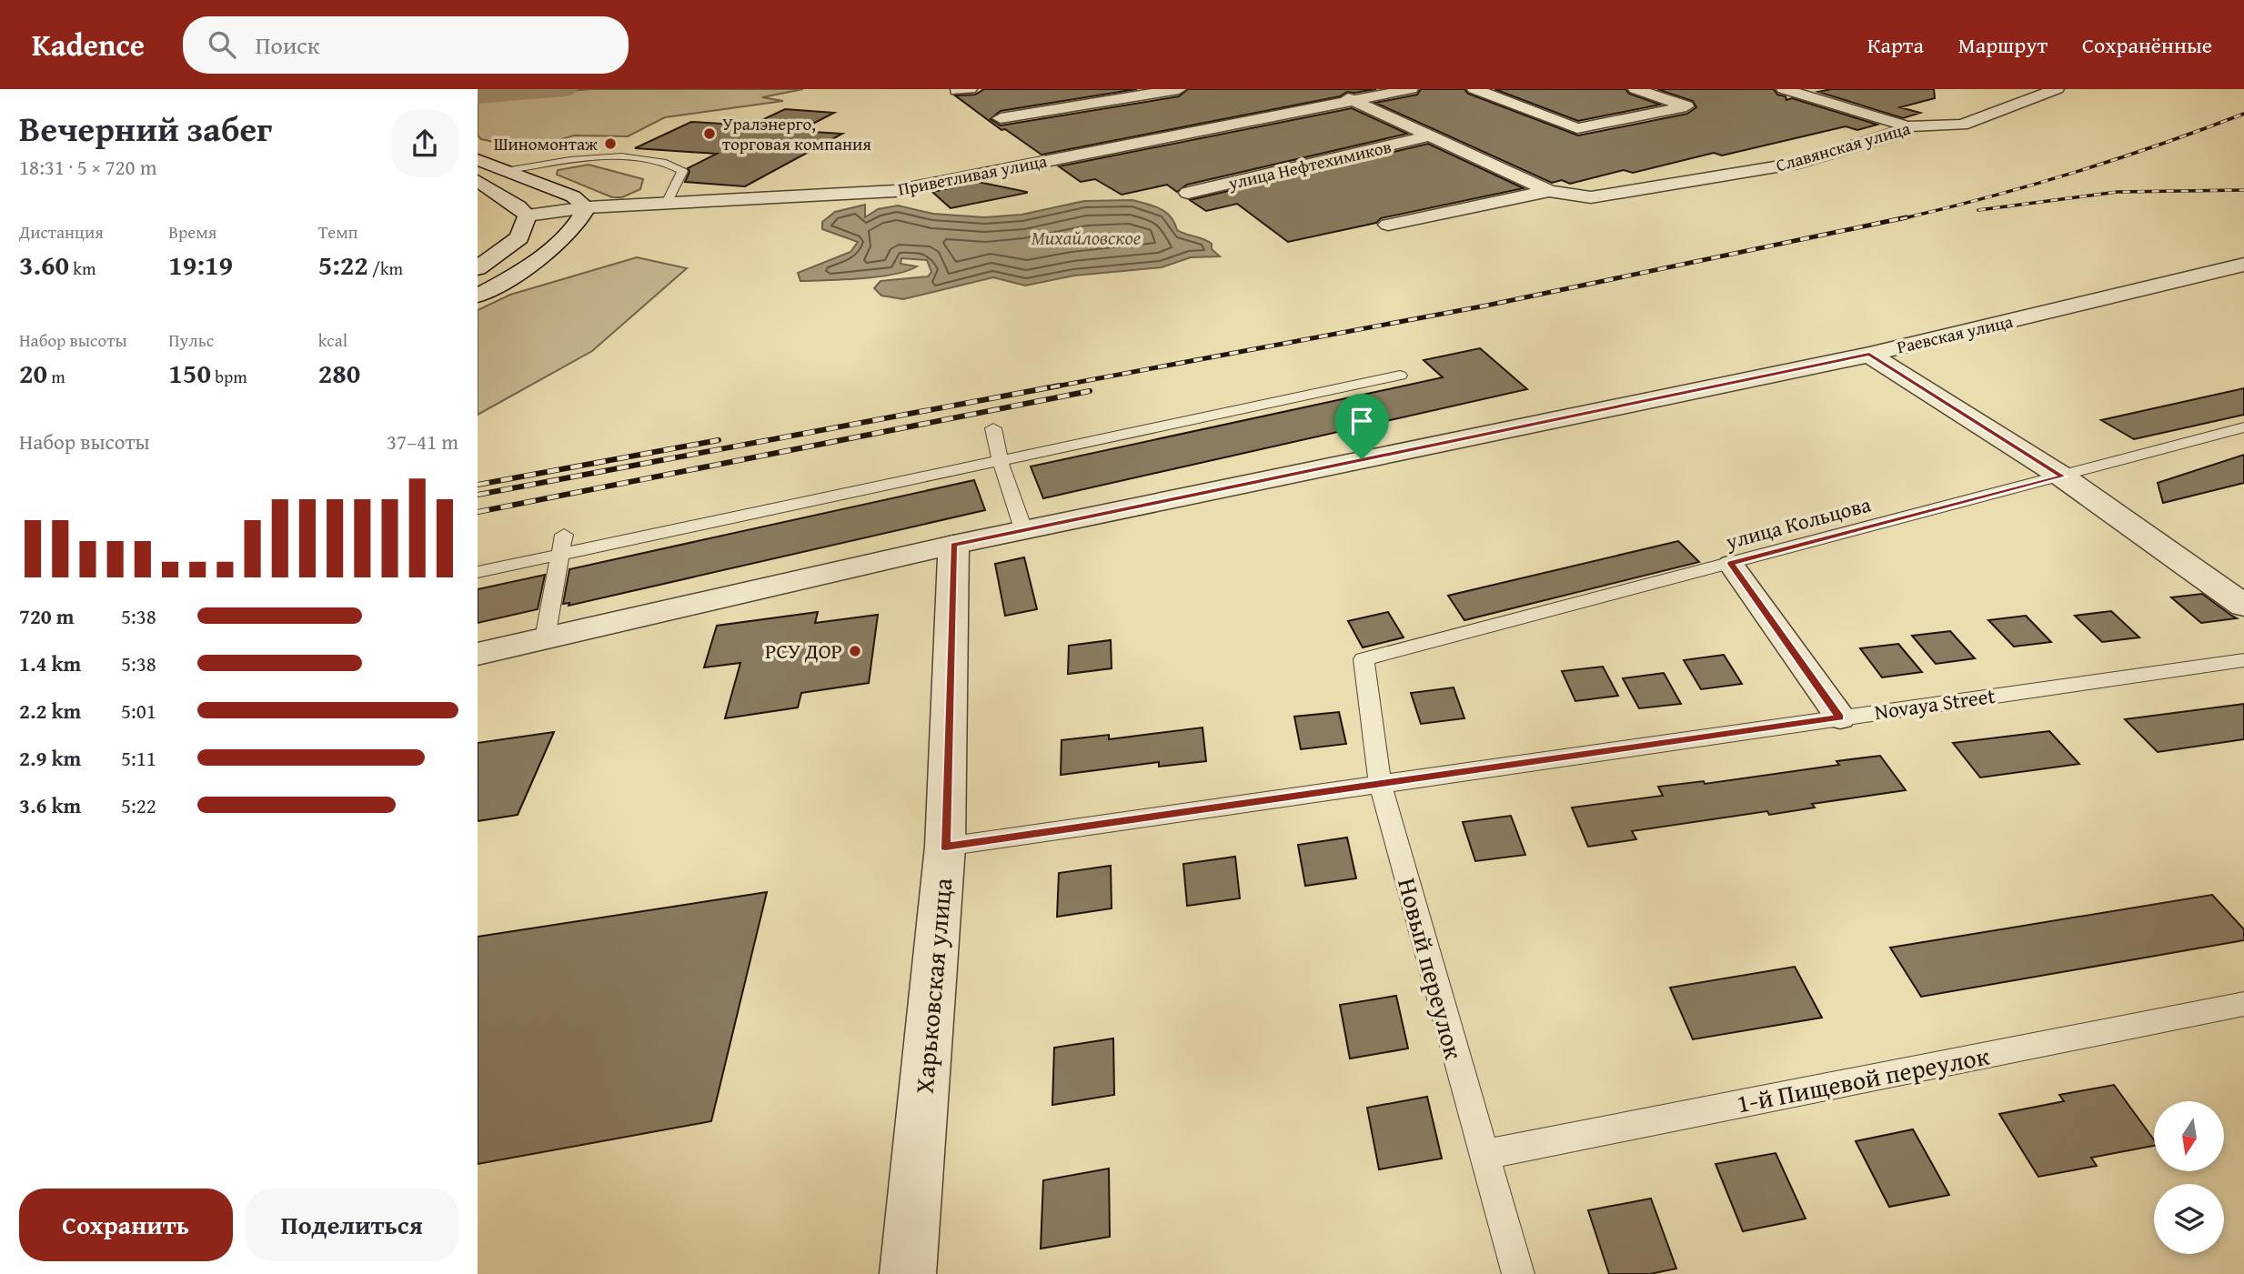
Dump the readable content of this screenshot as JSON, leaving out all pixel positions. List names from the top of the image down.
{
  "streets": {
    "street": [
      "Славянская улица",
      "улица Нефтехимиков",
      "Приветливая улица",
      "Раевская улица",
      "Харьковская улица"
    ],
    "lane": [
      "улица Кольцова",
      "Novaya Street",
      "Новый переулок",
      "1-й Пищевой переулок"
    ]
  },
  "crossings": [
    ["Раевская улица", "Харьковская улица"],
    ["улица Кольцова", "Новый переулок"],
    ["Novaya Street", "Новый переулок"],
    ["Novaya Street", "Харьковская улица"],
    ["Новый переулок", "1-й Пищевой переулок"]
  ],
  "water": ["Михайловское"],
  "places": ["Уралэнерго, торговая компания", "Шиномонтаж", "РСУ ДОР"],
  "north": "bottom",
  "page": {
    "header": "Kadence",
    "search": "Поиск",
    "nav": ["Карта", "Маршрут", "Сохранённые"],
    "heading": ["Вечерний забег", "18:31 · 5 × 720 m"],
    "stats": [
      ["Дистанция", "3.60 km"],
      ["Время", "19:19"],
      ["Темп", "5:22 /km"],
      ["Набор высоты", "20 m"],
      ["Пульс", "150 bpm"],
      ["kcal", "280"]
    ],
    "chart": ["Набор высоты", "37–41 m"],
    "list": [
      {
        "name": "720 m",
        "note": "5:38"
      },
      {
        "name": "1.4 km",
        "note": "5:38"
      },
      {
        "name": "2.2 km",
        "note": "5:01"
      },
      {
        "name": "2.9 km",
        "note": "5:11"
      },
      {
        "name": "3.6 km",
        "note": "5:22"
      }
    ],
    "buttons": ["Сохранить", "Поделиться"]
  }
}
